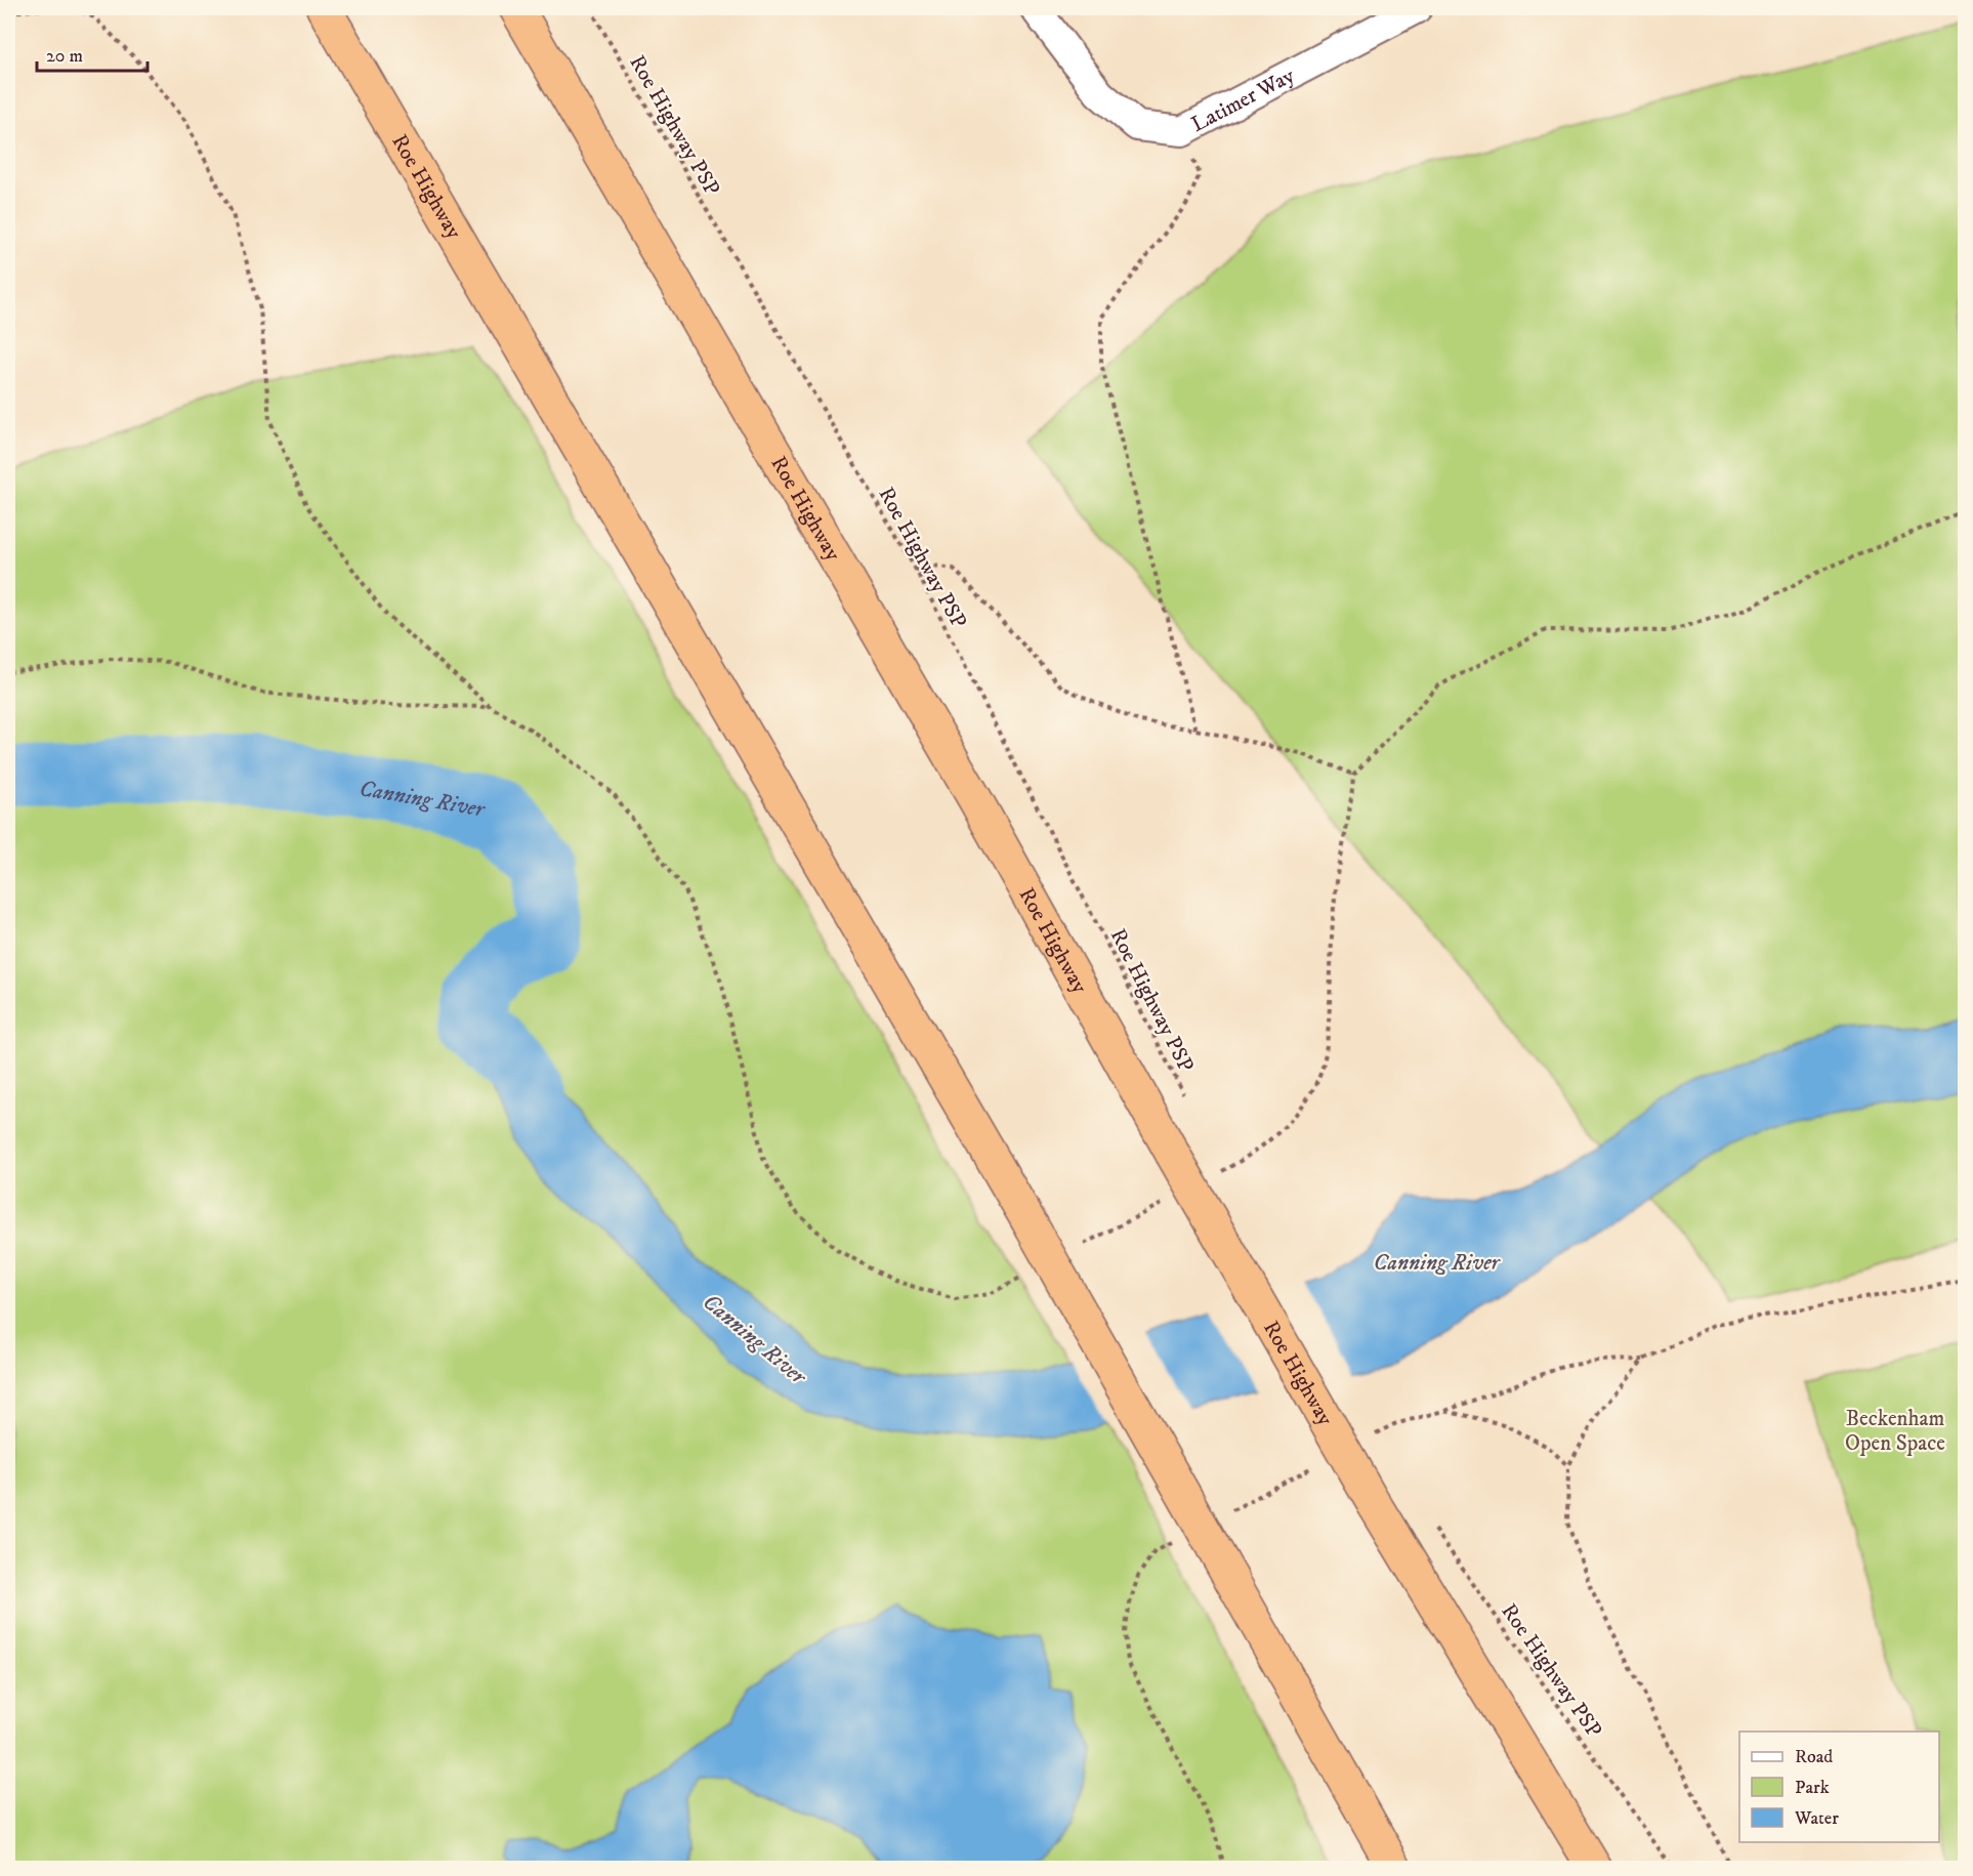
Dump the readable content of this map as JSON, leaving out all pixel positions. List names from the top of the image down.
{
  "streets": {
    "highway": ["Roe Highway"],
    "street": ["Latimer Way"],
    "path": ["Roe Highway PSP"]
  },
  "water": ["Canning River"],
  "parks": ["Beckenham Open Space"],
  "legend": ["Road", "Park", "Water"],
  "scale_bar": "20 m"
}
